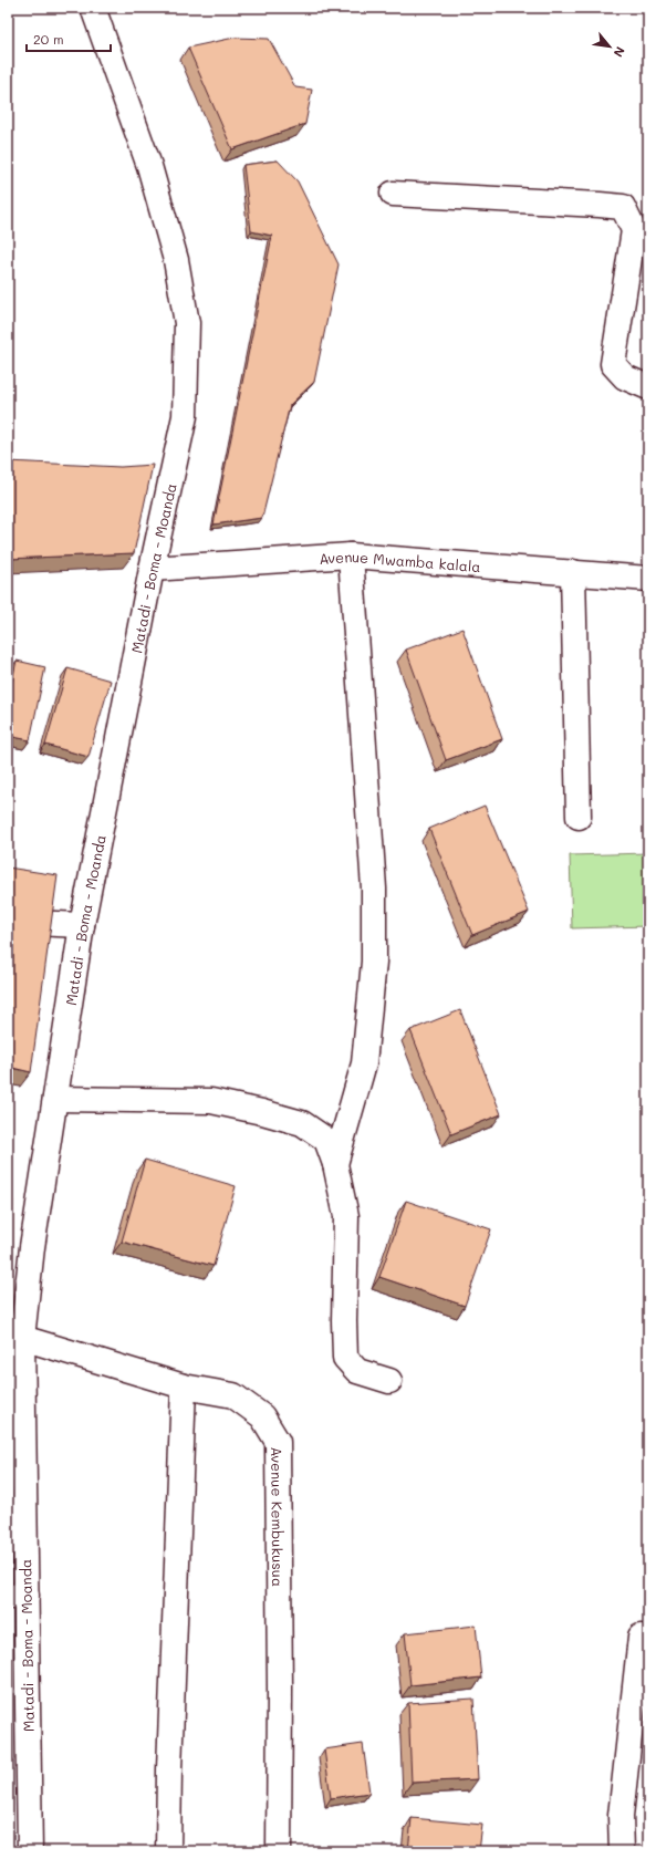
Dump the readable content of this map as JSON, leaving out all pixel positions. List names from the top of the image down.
{
  "streets": {
    "main road": ["Avenue Mwamba kalala", "Matadi - Boma - Moanda", "Avenue Kembukusua"]
  },
  "crossings": [
    ["Avenue Mwamba kalala", "Matadi - Boma - Moanda"],
    ["Matadi - Boma - Moanda", "Avenue Kembukusua"]
  ],
  "scale_bar": "20 m",
  "north": "bottom right"
}
